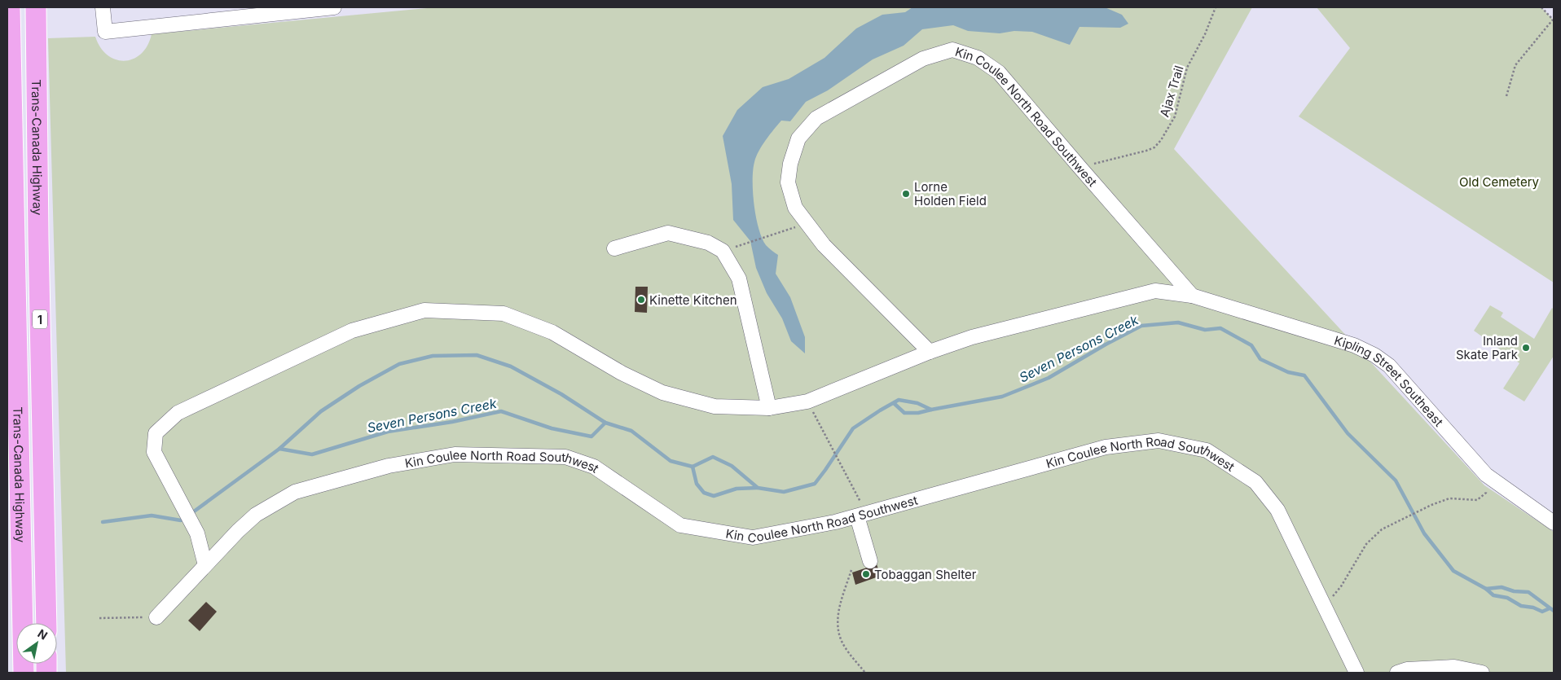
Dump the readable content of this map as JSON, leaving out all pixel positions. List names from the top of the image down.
{
  "streets": {
    "highway": ["Trans-Canada Highway", "1"],
    "street": ["Kin Coulee North Road Southwest", "Kipling Street Southeast"],
    "path": ["Ajax Trail"]
  },
  "crossings": [
    ["Kin Coulee North Road Southwest", "Kipling Street Southeast"]
  ],
  "water": ["Seven Persons Creek"],
  "parks": ["Old Cemetery"],
  "places": [
    "Lorne Holden Field",
    "Kinette Kitchen",
    "Inland Skate Park",
    "Tobaggan Shelter"
  ],
  "north": "top right"
}
